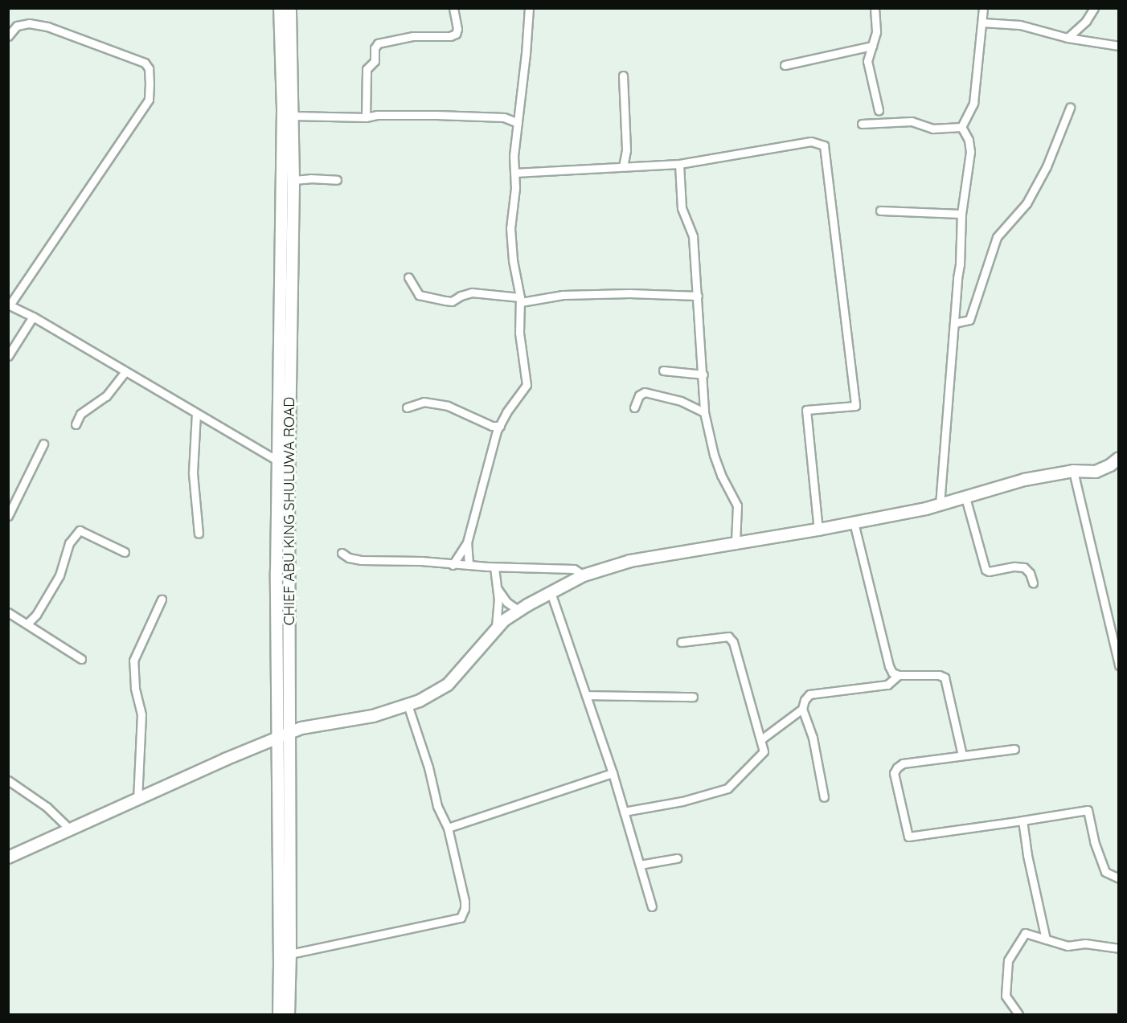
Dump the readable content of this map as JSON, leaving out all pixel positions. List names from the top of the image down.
{
  "streets": {
    "street": ["CHIEF ABU KING SHULUWA ROAD"]
  }
}
